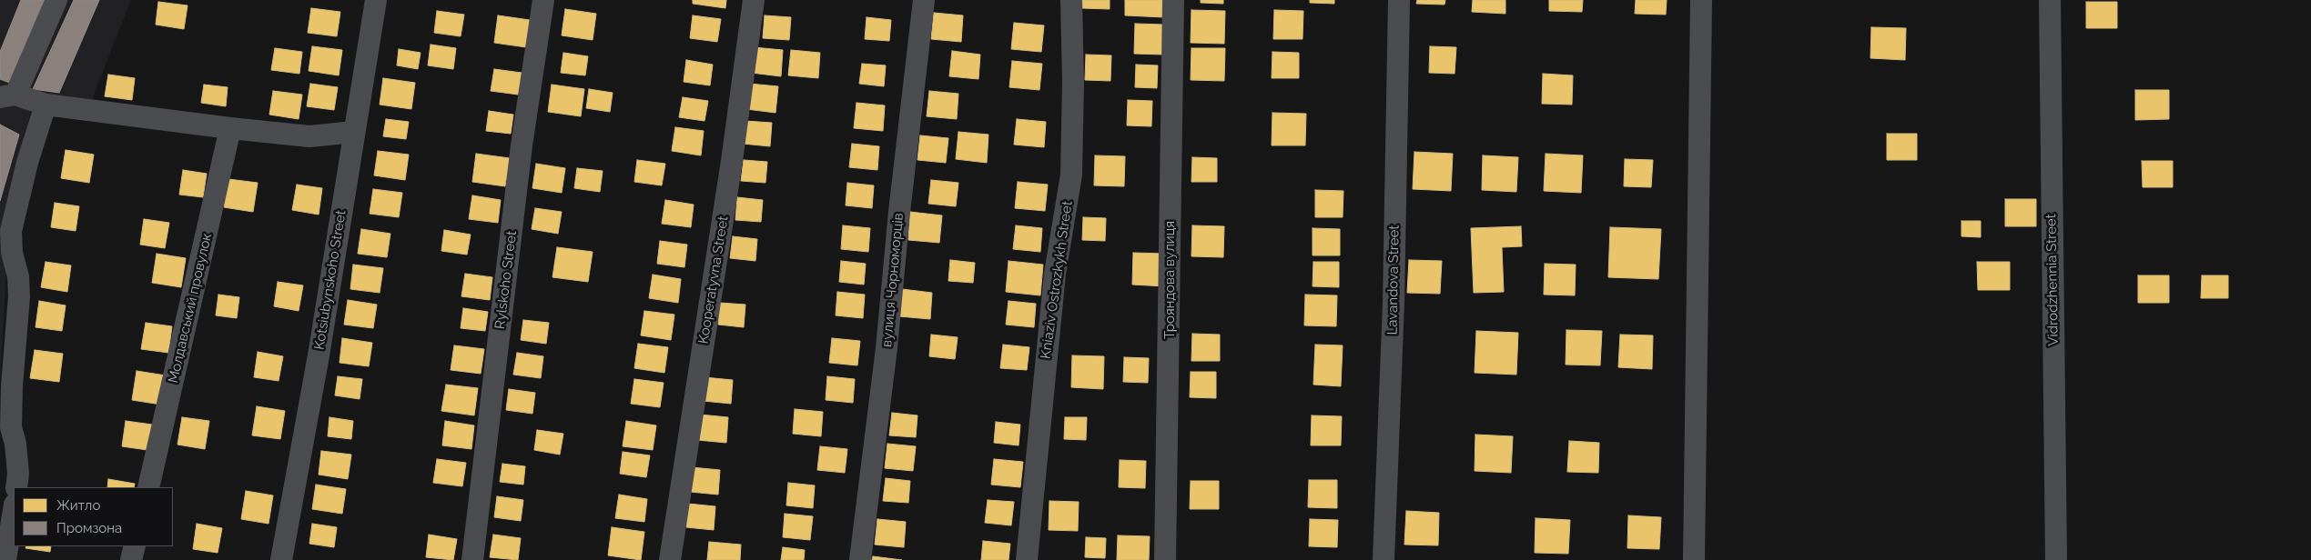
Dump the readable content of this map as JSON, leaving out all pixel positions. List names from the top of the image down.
{
  "streets": {
    "street": [
      "Kotsiubynskoho Street",
      "Rylskoho Street",
      "Kooperatyvna Street",
      "вулиця Чорноморців",
      "Kniaziv Ostrozkykh Street",
      "Трояндова вулиця",
      "Lavandova Street",
      "Vidrodzhennia Street",
      "Молдавський провулок"
    ]
  },
  "legend": ["Житло", "Промзона"]
}
